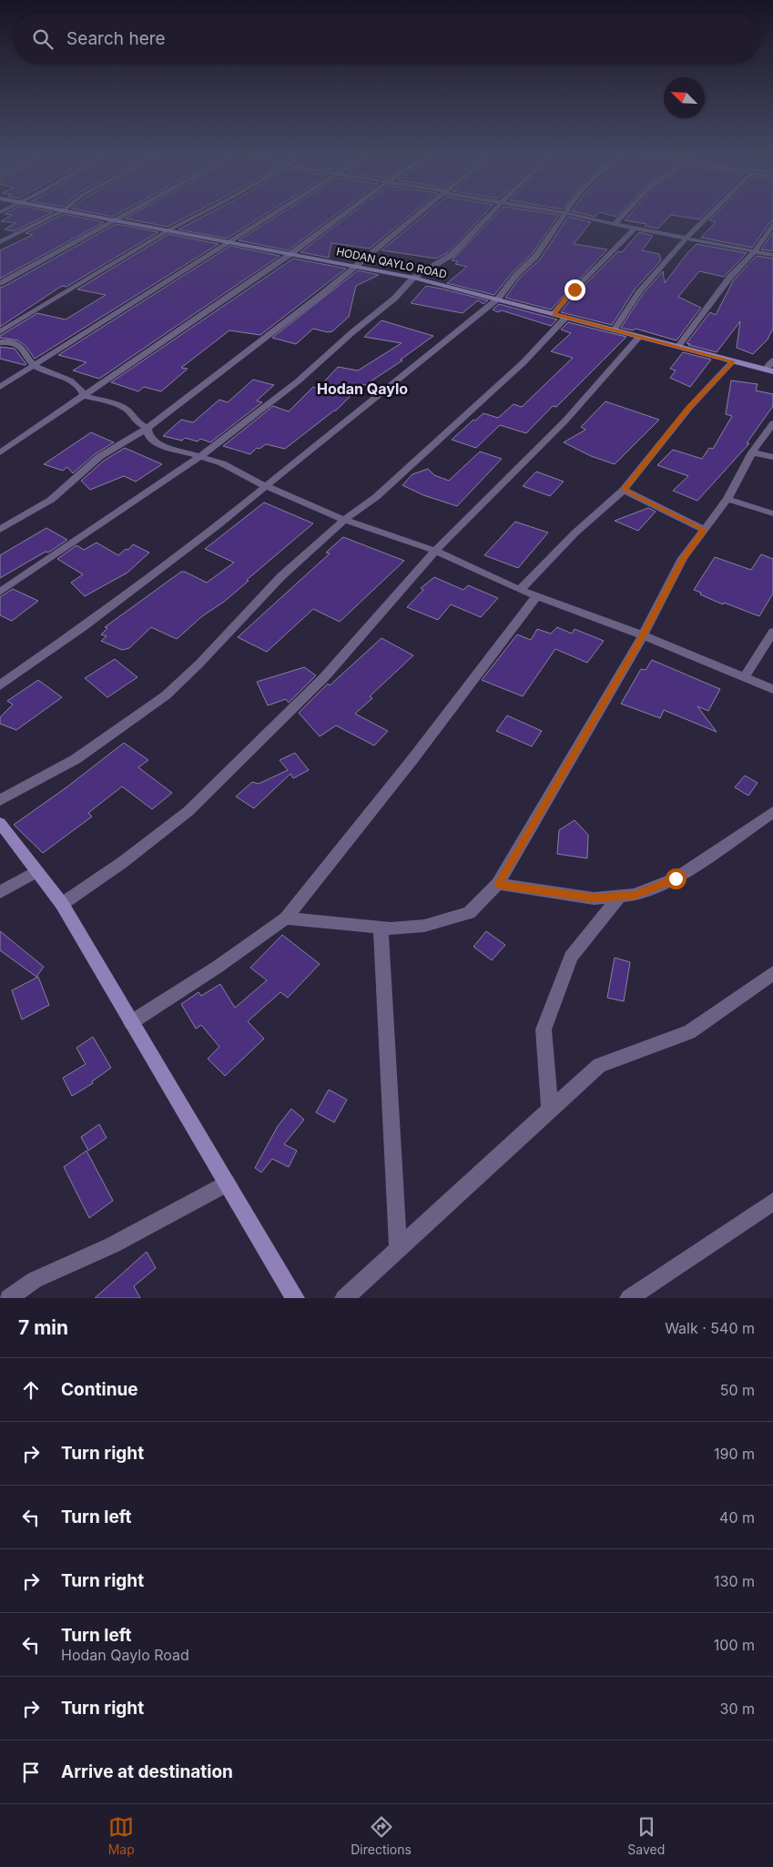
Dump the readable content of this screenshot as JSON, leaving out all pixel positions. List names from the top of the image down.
{
  "streets": {
    "street": ["HODAN QAYLO ROAD"]
  },
  "districts": ["Hodan Qaylo"],
  "north": "top left",
  "page": {
    "search": "Search here",
    "heading": ["7 min", "Walk · 540 m"],
    "list": [
      ["Continue", "50 m"],
      ["Turn right", "190 m"],
      ["Turn left", "40 m"],
      ["Turn right", "130 m"],
      ["Turn left", "Hodan Qaylo Road", "100 m"],
      ["Turn right", "30 m"],
      "Arrive at destination"
    ],
    "nav": ["Map", "Directions", "Saved"]
  }
}
